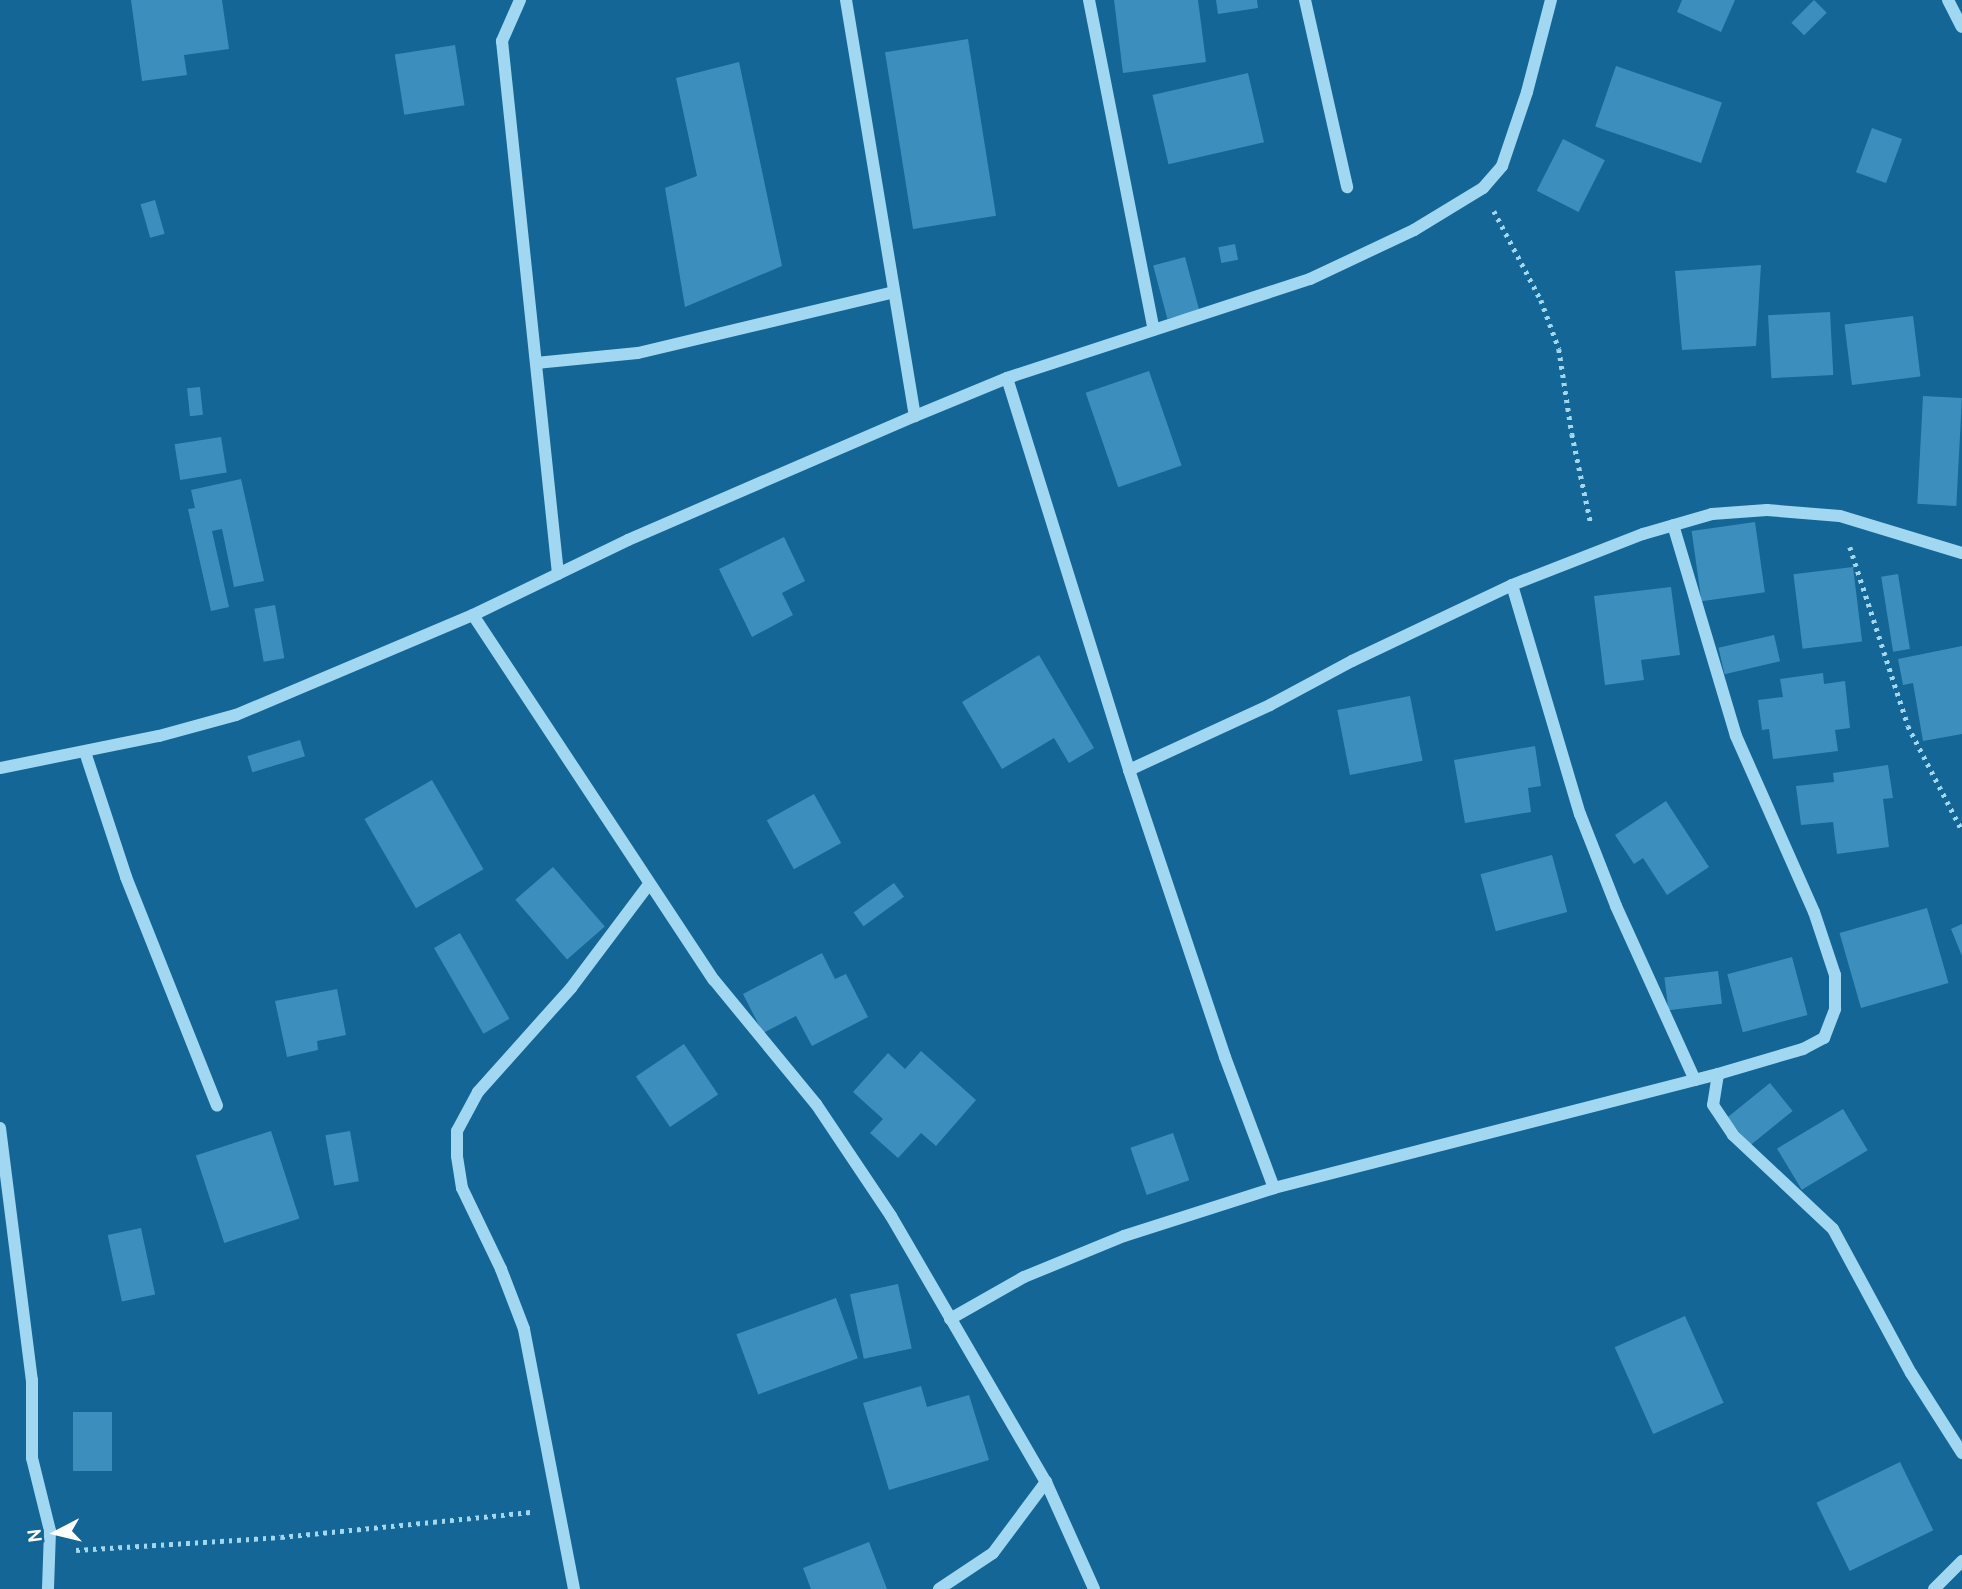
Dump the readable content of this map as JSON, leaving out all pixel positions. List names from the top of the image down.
{
  "north": "left"
}
